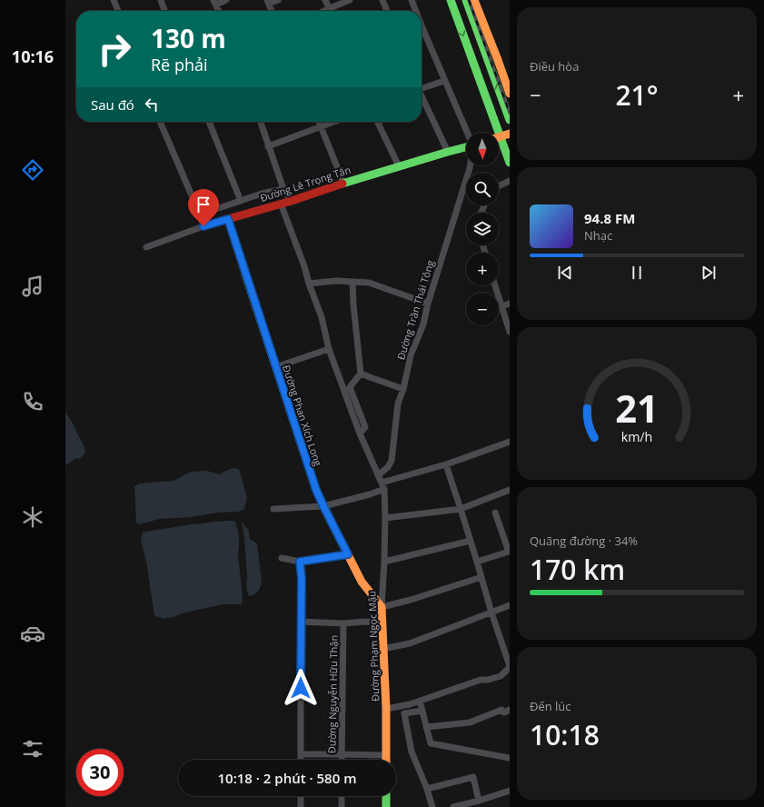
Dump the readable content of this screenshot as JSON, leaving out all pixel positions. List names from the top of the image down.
{
  "streets": {
    "main road": ["Đường Lê Trọng Tấn", "Đường Phan Xích Long", "Đường Phạm Ngọc Mậu"],
    "street": ["Đường Trần Thái Tông", "Đường Nguyễn Hữu Thận"]
  },
  "crossings": [
    ["Đường Lê Trọng Tấn", "Đường Phan Xích Long"],
    ["Đường Lê Trọng Tấn", "Đường Phạm Ngọc Mậu"],
    ["Đường Trần Thái Tông", "Đường Phạm Ngọc Mậu"],
    ["Đường Phan Xích Long", "Đường Phạm Ngọc Mậu"]
  ],
  "north": "bottom",
  "page": {
    "tabs": "10:16",
    "tile": [
      "Điều hòa",
      ["Quãng đường · 34%", "170 km"],
      ["Đến lúc", "10:18"]
    ],
    "turn": ["130 m", "Rẽ phải"],
    "heat": ["−", "21°", "+"],
    "then": "Sau đó",
    "map_buttons": ["+", "−"],
    "song": ["94.8 FM", "Nhạc"],
    "limit": "30",
    "trip": "10:18 · 2 phút · 580 m",
    "gauge": ["21", "km/h"]
  }
}
